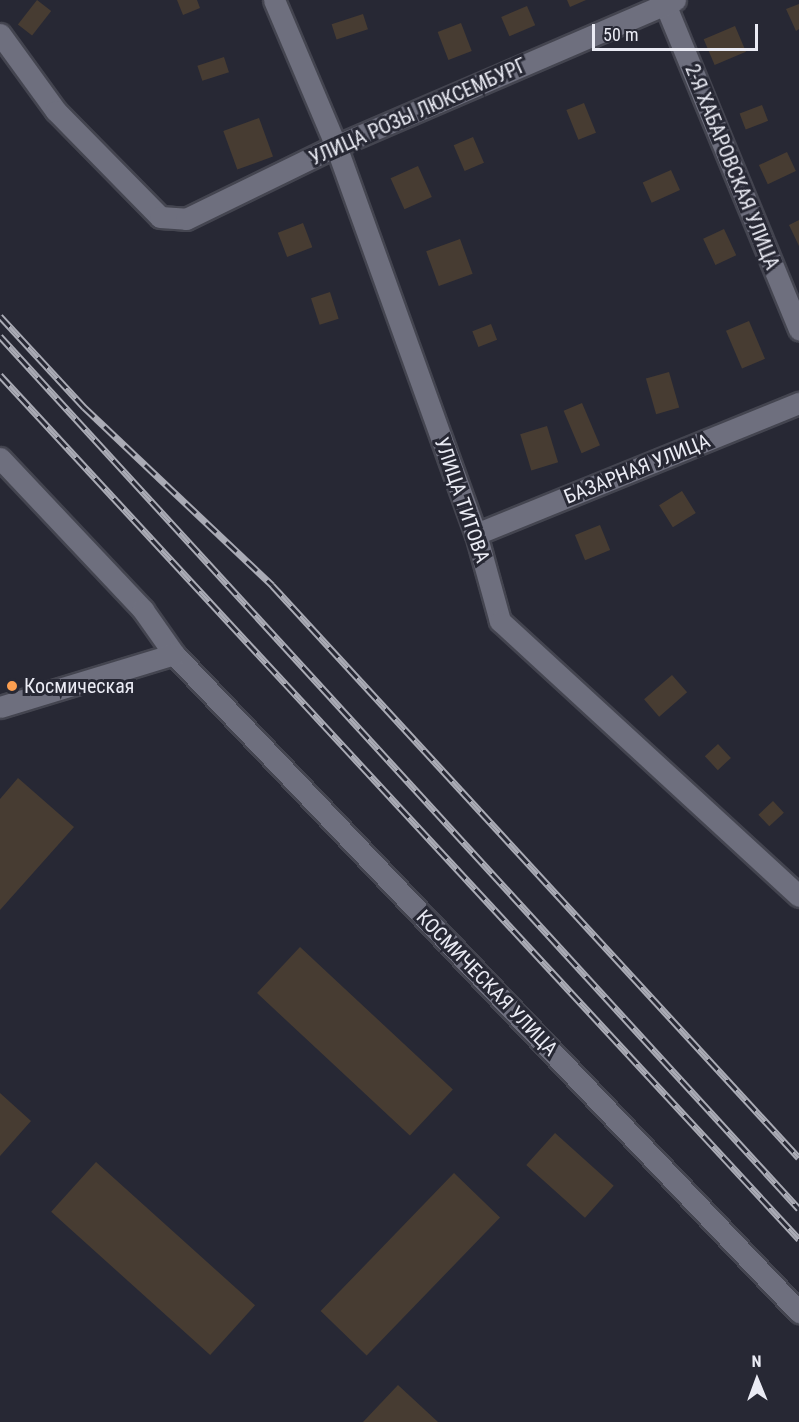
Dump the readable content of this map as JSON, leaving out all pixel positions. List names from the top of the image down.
{
  "streets": {
    "street": [
      "УЛИЦА РОЗЫ ЛЮКСЕМБУРГ",
      "2-Я ХАБАРОВСКАЯ УЛИЦА",
      "БАЗАРНАЯ УЛИЦА",
      "УЛИЦА ТИТОВА",
      "КОСМИЧЕСКАЯ УЛИЦА"
    ]
  },
  "crossings": [
    ["УЛИЦА РОЗЫ ЛЮКСЕМБУРГ", "2-Я ХАБАРОВСКАЯ УЛИЦА"],
    ["УЛИЦА РОЗЫ ЛЮКСЕМБУРГ", "УЛИЦА ТИТОВА"],
    ["БАЗАРНАЯ УЛИЦА", "УЛИЦА ТИТОВА"]
  ],
  "places": ["Космическая"],
  "scale_bar": "50 m",
  "north": "top"
}
